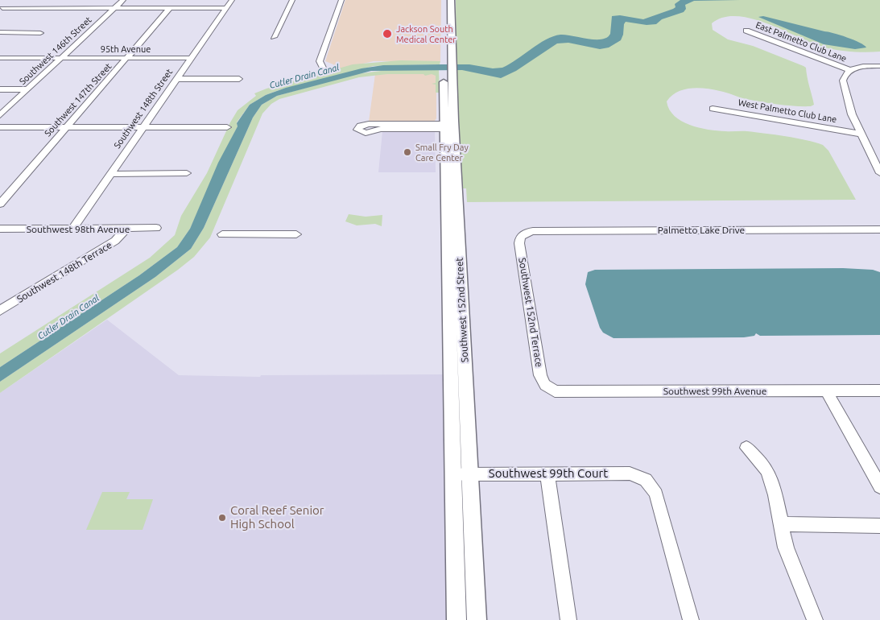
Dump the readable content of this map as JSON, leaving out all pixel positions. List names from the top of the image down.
{
  "streets": {
    "main road": ["Southwest 152nd Street"],
    "street": [
      "East Palmetto Club Lane",
      "95th Avenue",
      "Southwest 146th Street",
      "Southwest 147th Street",
      "Southwest 148th Street",
      "West Palmetto Club Lane",
      "Southwest 98th Avenue",
      "Palmetto Lake Drive",
      "Southwest 148th Terrace",
      "Southwest 152nd Terrace",
      "Southwest 99th Avenue",
      "Southwest 99th Court"
    ]
  },
  "crossings": [
    ["95th Avenue", "Southwest 146th Street"],
    ["95th Avenue", "Southwest 147th Street"],
    ["95th Avenue", "Southwest 148th Street"],
    ["Southwest 148th Street", "Southwest 98th Avenue"],
    ["Southwest 98th Avenue", "Southwest 148th Terrace"],
    ["Palmetto Lake Drive", "Southwest 152nd Terrace"],
    ["Southwest 152nd Street", "Southwest 99th Court"],
    ["Southwest 152nd Terrace", "Southwest 99th Avenue"]
  ],
  "water": ["Cutler Drain Canal"],
  "places": ["Jackson South Medical Center", "Small Fry Day Care Center", "Coral Reef Senior High School"]
}
